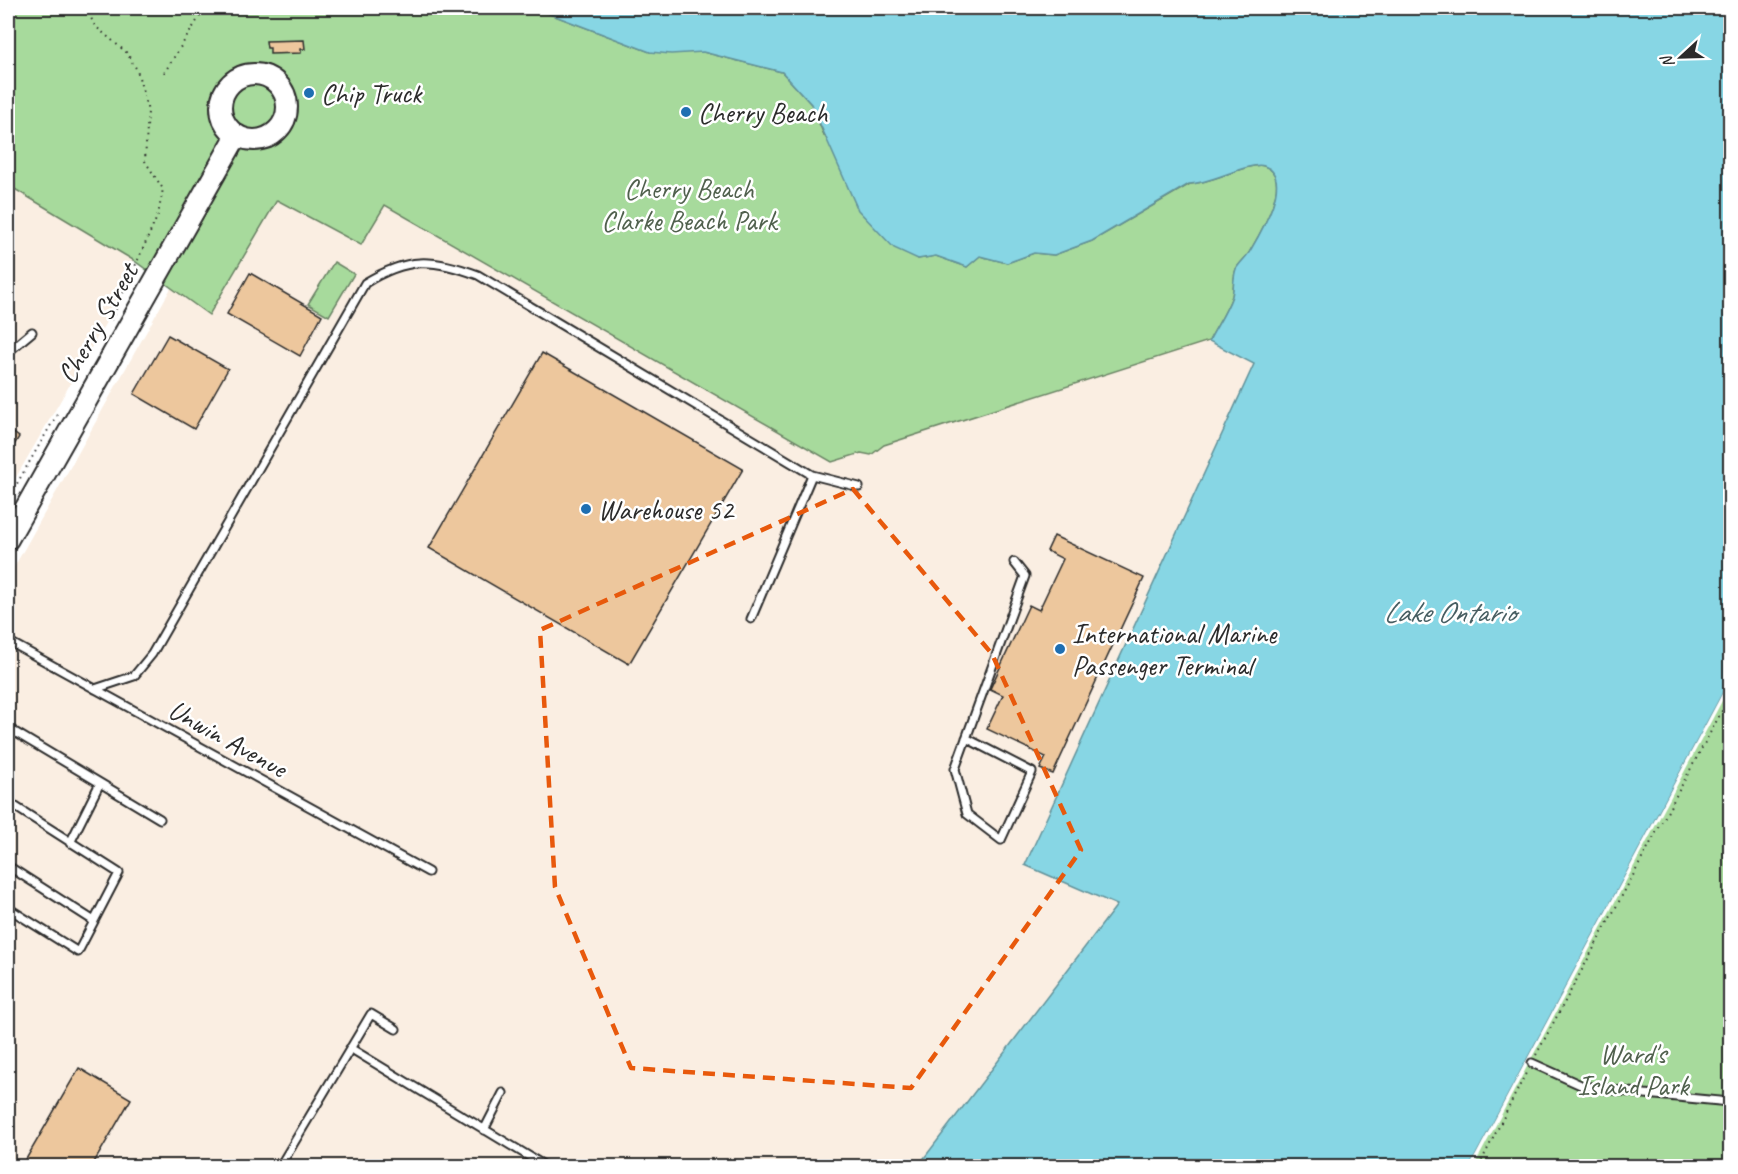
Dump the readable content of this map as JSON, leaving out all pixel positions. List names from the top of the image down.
{
  "streets": {
    "street": ["Cherry Street"],
    "lane": ["Unwin Avenue"]
  },
  "water": ["Lake Ontario"],
  "parks": ["Cherry Beach Clarke Beach Park", "Ward's Island Park"],
  "places": [
    "Chip Truck",
    "Cherry Beach",
    "Warehouse 52",
    "International Marine Passenger Terminal"
  ],
  "north": "left"
}
